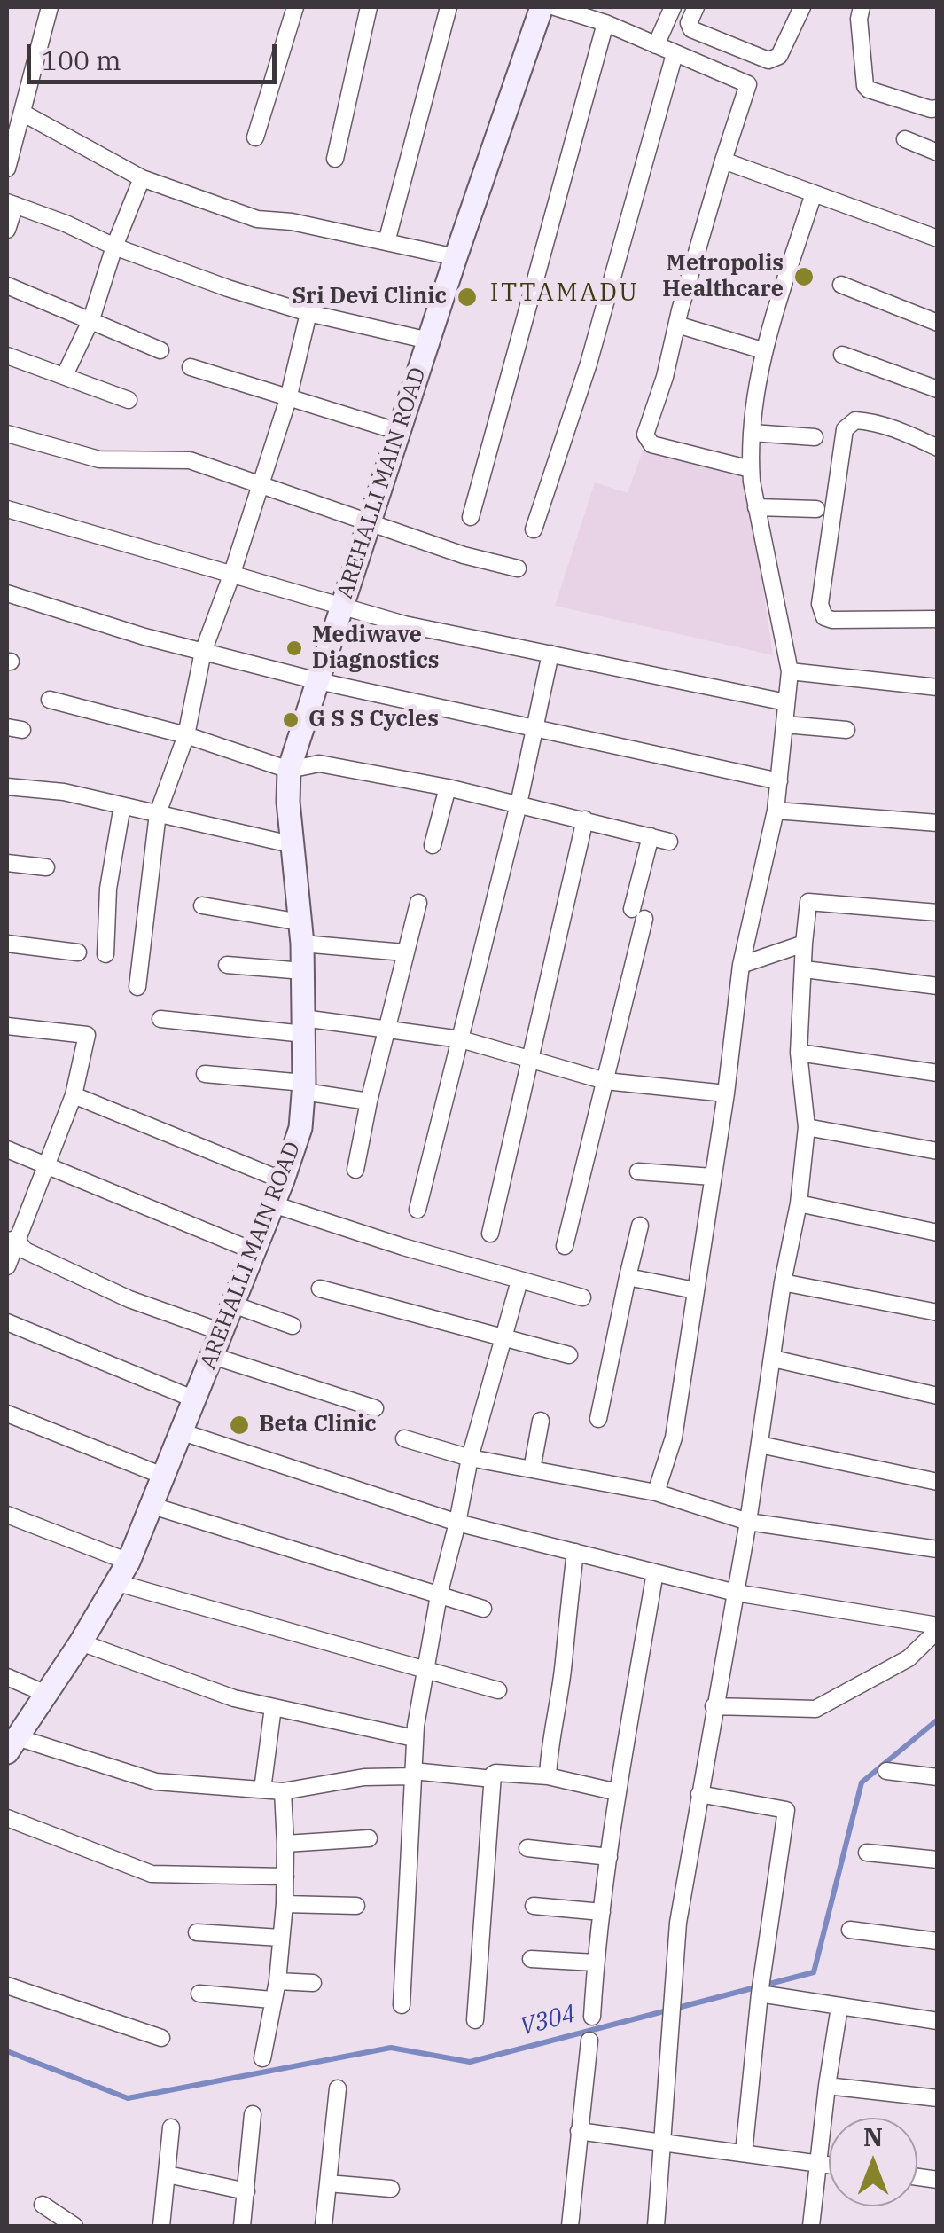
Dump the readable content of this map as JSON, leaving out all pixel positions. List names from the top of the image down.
{
  "streets": {
    "street": ["AREHALLI MAIN ROAD"]
  },
  "districts": ["ITTAMADU"],
  "water": ["V304"],
  "places": [
    "Metropolis Healthcare",
    "Sri Devi Clinic",
    "Mediwave Diagnostics",
    "G S S Cycles",
    "Beta Clinic"
  ],
  "scale_bar": "100 m",
  "north": "top"
}
